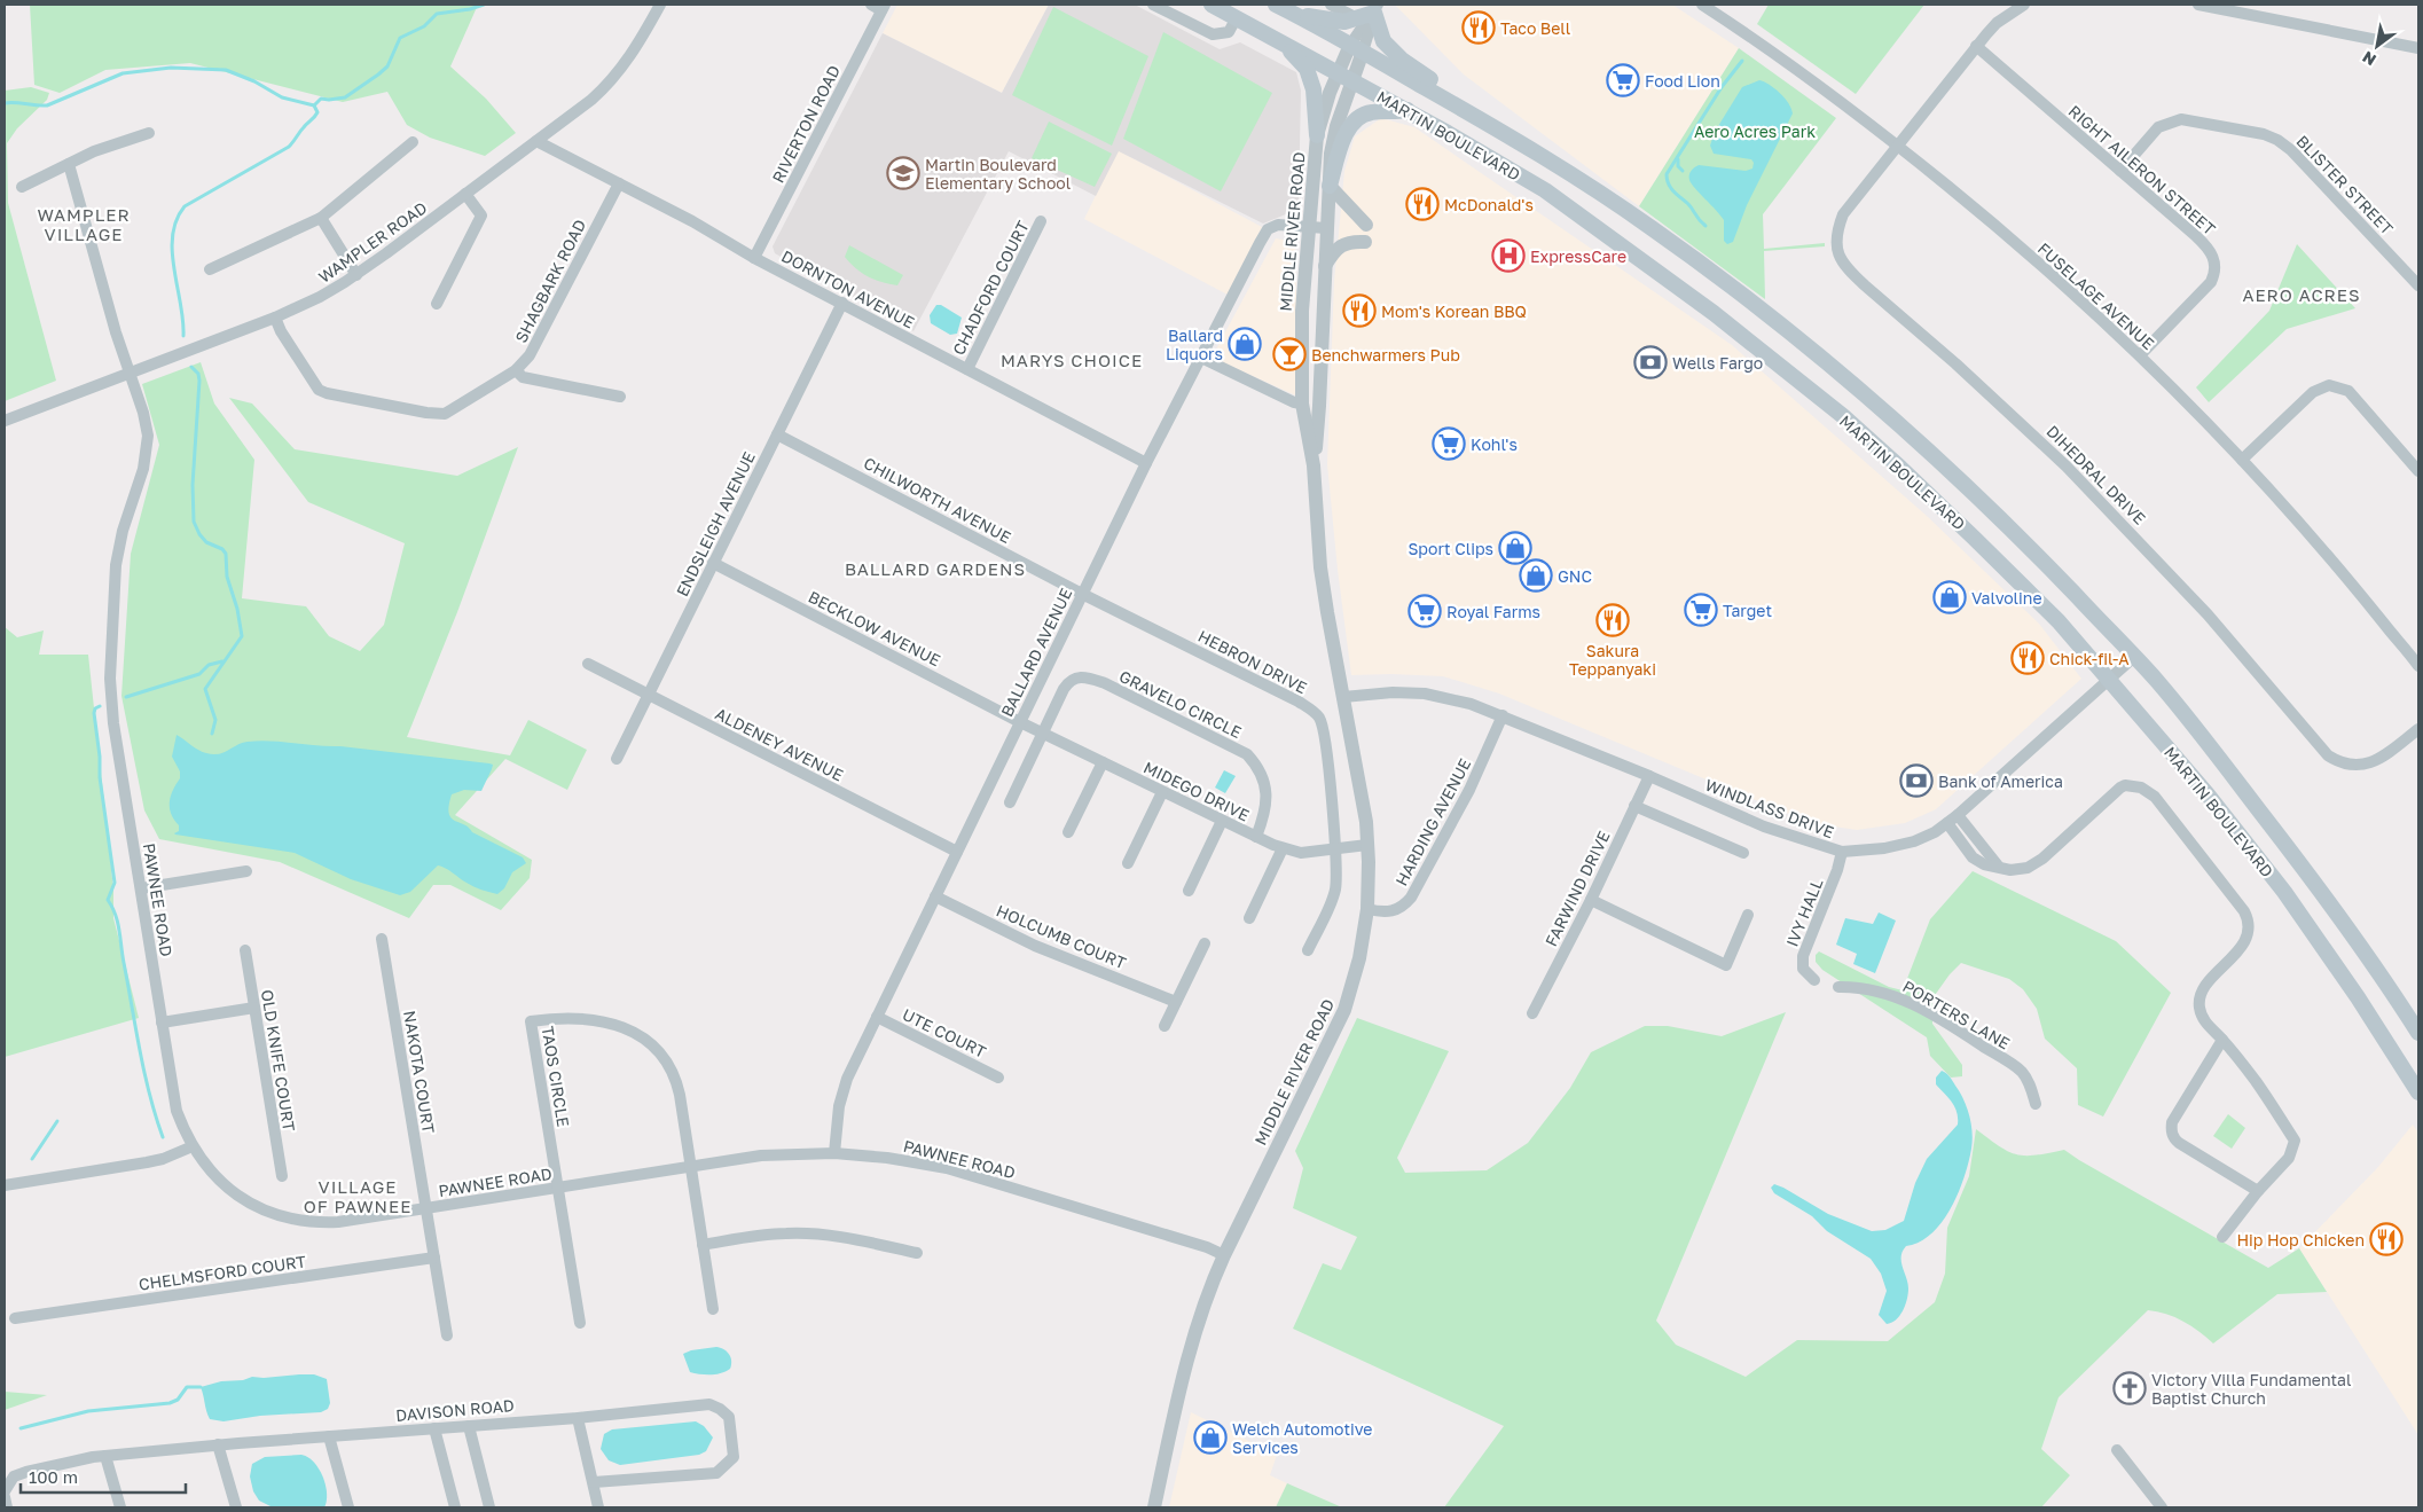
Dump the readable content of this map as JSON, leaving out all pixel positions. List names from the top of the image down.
{
  "streets": {
    "main road": ["MARTIN BOULEVARD"],
    "street": [
      "RIVERTON ROAD",
      "RIGHT AILERON STREET",
      "BLISTER STREET",
      "MIDDLE RIVER ROAD",
      "WAMPLER ROAD",
      "SHAGBARK ROAD",
      "CHADFORD COURT",
      "DORNTON AVENUE",
      "FUSELAGE AVENUE",
      "DIHEDRAL DRIVE",
      "CHILWORTH AVENUE",
      "ENDSLEIGH AVENUE",
      "BECKLOW AVENUE",
      "BALLARD AVENUE",
      "HEBRON DRIVE",
      "GRAVELO CIRCLE",
      "ALDENEY AVENUE",
      "MIDEGO DRIVE",
      "WINDLASS DRIVE",
      "HARDING AVENUE",
      "FARWIND DRIVE",
      "PAWNEE ROAD",
      "IVY HALL",
      "HOLCUMB COURT",
      "PORTERS LANE",
      "UTE COURT",
      "OLD KNIFE COURT",
      "NAKOTA COURT",
      "TAOS CIRCLE",
      "CHELMSFORD COURT",
      "DAVISON ROAD"
    ]
  },
  "crossings": [
    ["RIVERTON ROAD", "DORNTON AVENUE"],
    ["MARTIN BOULEVARD", "MIDDLE RIVER ROAD"],
    ["MARTIN BOULEVARD", "WINDLASS DRIVE"],
    ["RIGHT AILERON STREET", "BLISTER STREET"],
    ["RIGHT AILERON STREET", "FUSELAGE AVENUE"],
    ["RIGHT AILERON STREET", "DIHEDRAL DRIVE"],
    ["MIDDLE RIVER ROAD", "BALLARD AVENUE"],
    ["MIDDLE RIVER ROAD", "MIDEGO DRIVE"],
    ["MIDDLE RIVER ROAD", "WINDLASS DRIVE"],
    ["MIDDLE RIVER ROAD", "HARDING AVENUE"],
    ["MIDDLE RIVER ROAD", "PAWNEE ROAD"],
    ["WAMPLER ROAD", "SHAGBARK ROAD"],
    ["WAMPLER ROAD", "DORNTON AVENUE"],
    ["WAMPLER ROAD", "PAWNEE ROAD"],
    ["SHAGBARK ROAD", "DORNTON AVENUE"],
    ["CHADFORD COURT", "DORNTON AVENUE"],
    ["DORNTON AVENUE", "ENDSLEIGH AVENUE"],
    ["DORNTON AVENUE", "BALLARD AVENUE"],
    ["FUSELAGE AVENUE", "DIHEDRAL DRIVE"],
    ["CHILWORTH AVENUE", "ENDSLEIGH AVENUE"],
    ["CHILWORTH AVENUE", "BALLARD AVENUE"],
    ["CHILWORTH AVENUE", "HEBRON DRIVE"],
    ["ENDSLEIGH AVENUE", "BECKLOW AVENUE"],
    ["ENDSLEIGH AVENUE", "ALDENEY AVENUE"],
    ["BECKLOW AVENUE", "BALLARD AVENUE"],
    ["BECKLOW AVENUE", "MIDEGO DRIVE"],
    ["BALLARD AVENUE", "HEBRON DRIVE"],
    ["BALLARD AVENUE", "ALDENEY AVENUE"],
    ["BALLARD AVENUE", "MIDEGO DRIVE"],
    ["BALLARD AVENUE", "PAWNEE ROAD"],
    ["BALLARD AVENUE", "HOLCUMB COURT"],
    ["BALLARD AVENUE", "UTE COURT"],
    ["HEBRON DRIVE", "MIDEGO DRIVE"],
    ["GRAVELO CIRCLE", "MIDEGO DRIVE"],
    ["WINDLASS DRIVE", "HARDING AVENUE"],
    ["WINDLASS DRIVE", "FARWIND DRIVE"],
    ["WINDLASS DRIVE", "IVY HALL"],
    ["PAWNEE ROAD", "NAKOTA COURT"],
    ["PAWNEE ROAD", "TAOS CIRCLE"],
    ["NAKOTA COURT", "CHELMSFORD COURT"]
  ],
  "districts": [
    "WAMPLER VILLAGE",
    "AERO ACRES",
    "MARYS CHOICE",
    "BALLARD GARDENS",
    "VILLAGE OF PAWNEE"
  ],
  "parks": ["Aero Acres Park"],
  "places": {
    "restaurant": [
      "Taco Bell",
      "McDonald's",
      "Mom's Korean BBQ",
      "Sakura Teppanyaki",
      "Chick-fil-A",
      "Hip Hop Chicken"
    ],
    "supermarket": [
      "Food Lion",
      "Kohl's",
      "Target",
      "Royal Farms"
    ],
    "school or university": ["Martin Boulevard Elementary School"],
    "hospital": ["ExpressCare"],
    "shop": [
      "Ballard Liquors",
      "Sport Clips",
      "GNC",
      "Valvoline",
      "Welch Automotive Services"
    ],
    "bar": ["Benchwarmers Pub"],
    "bank": ["Wells Fargo", "Bank of America"],
    "church": ["Victory Villa Fundamental Baptist Church"]
  },
  "scale_bar": "100 m",
  "north": "bottom left"
}
